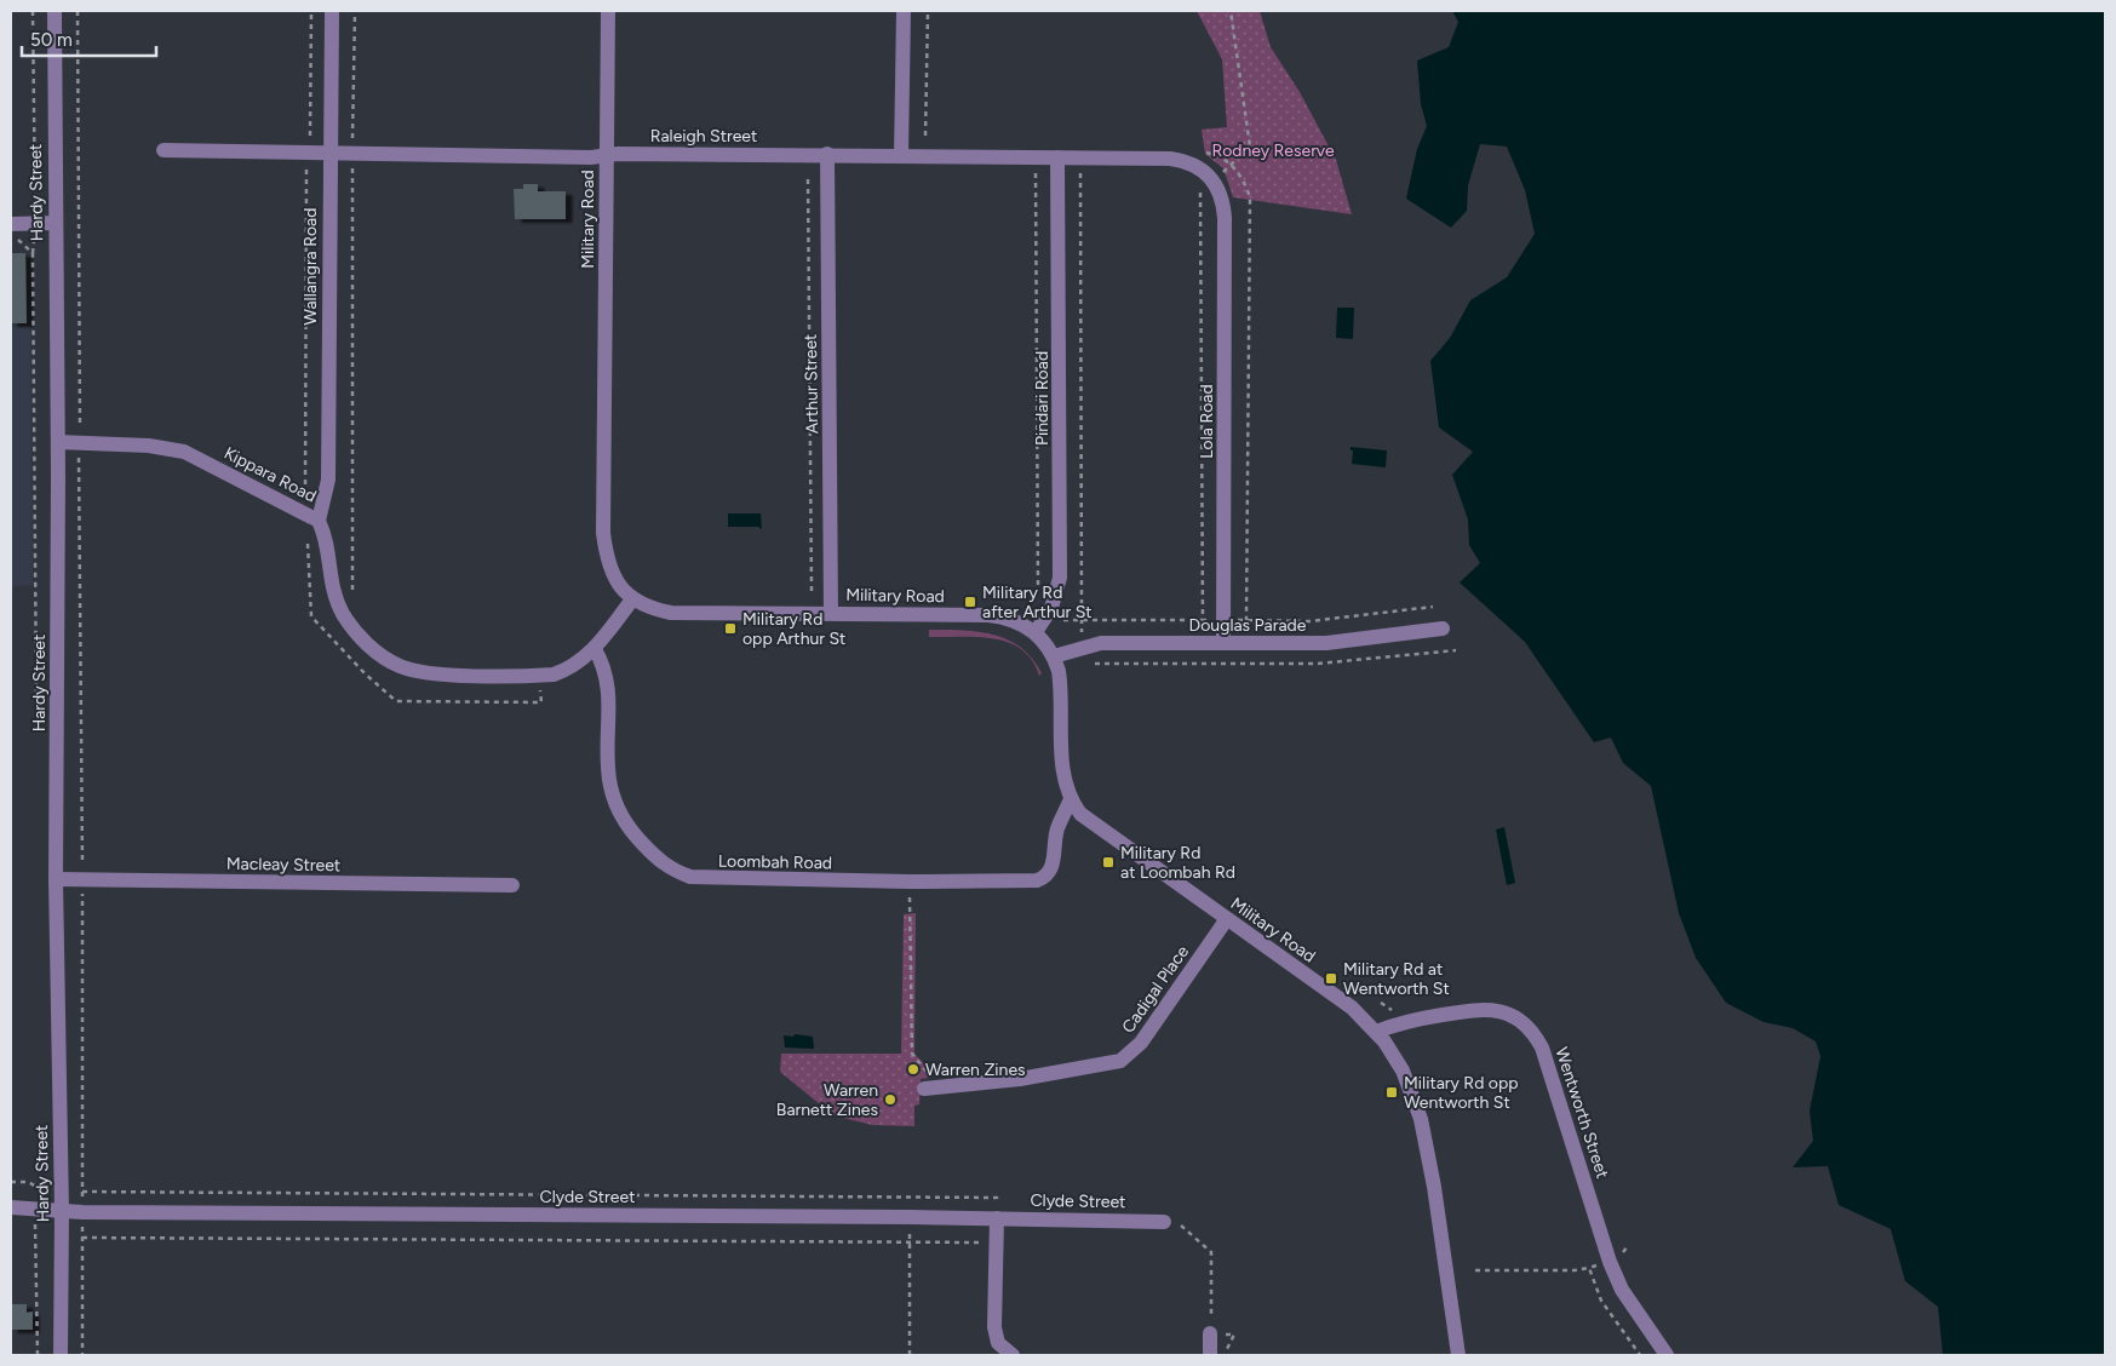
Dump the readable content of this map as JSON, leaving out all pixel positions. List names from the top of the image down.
{
  "streets": {
    "street": [
      "Raleigh Street",
      "Hardy Street",
      "Military Road",
      "Wallangra Road",
      "Arthur Street",
      "Pindari Road",
      "Lola Road",
      "Kippara Road",
      "Douglas Parade",
      "Loombah Road",
      "Macleay Street",
      "Cadigal Place",
      "Wentworth Street",
      "Clyde Street"
    ]
  },
  "crossings": [
    ["Raleigh Street", "Military Road"],
    ["Raleigh Street", "Wallangra Road"],
    ["Raleigh Street", "Arthur Street"],
    ["Raleigh Street", "Pindari Road"],
    ["Raleigh Street", "Lola Road"],
    ["Hardy Street", "Kippara Road"],
    ["Hardy Street", "Macleay Street"],
    ["Hardy Street", "Clyde Street"],
    ["Military Road", "Arthur Street"],
    ["Military Road", "Pindari Road"],
    ["Military Road", "Kippara Road"],
    ["Military Road", "Douglas Parade"],
    ["Military Road", "Loombah Road"],
    ["Military Road", "Cadigal Place"],
    ["Military Road", "Wentworth Street"],
    ["Wallangra Road", "Kippara Road"],
    ["Lola Road", "Douglas Parade"],
    ["Kippara Road", "Loombah Road"]
  ],
  "parks": ["Rodney Reserve"],
  "places": {
    "transit": [
      "Military Rd after Arthur St",
      "Military Rd opp Arthur St",
      "Military Rd at Loombah Rd",
      "Military Rd at Wentworth St",
      "Military Rd opp Wentworth St"
    ],
    "other": ["Warren Zines", "Warren Barnett Zines"]
  },
  "scale_bar": "50 m"
}
